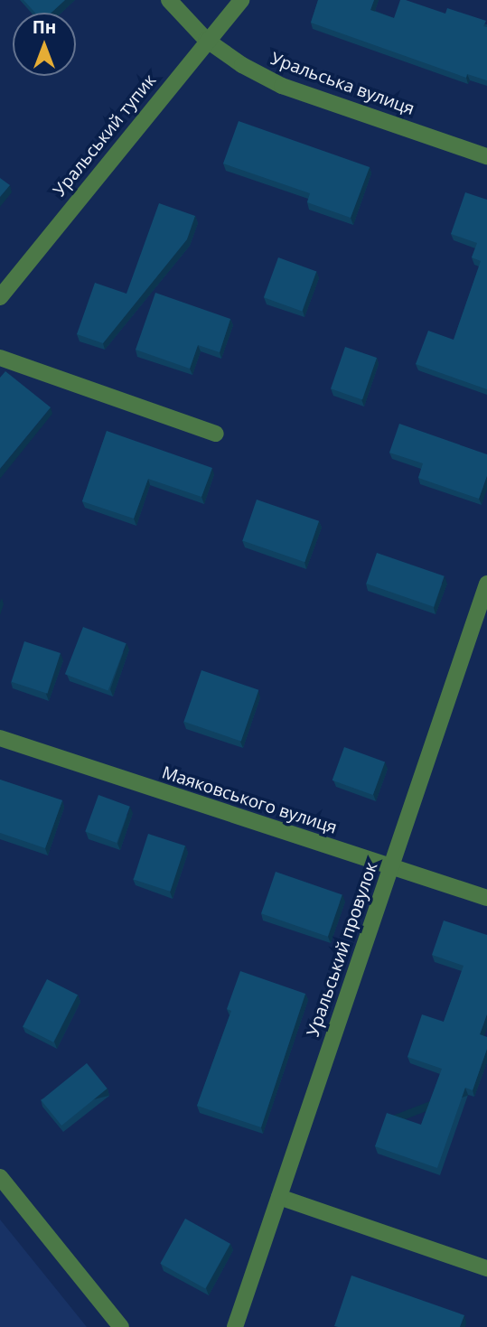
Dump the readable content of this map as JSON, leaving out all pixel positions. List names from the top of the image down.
{
  "streets": {
    "street": [
      "Уральська вулиця",
      "Уральський тупик",
      "Маяковського вулиця",
      "Уральський провулок"
    ]
  },
  "crossings": [
    ["Уральська вулиця", "Уральський тупик"],
    ["Маяковського вулиця", "Уральський провулок"]
  ],
  "north": "top"
}
